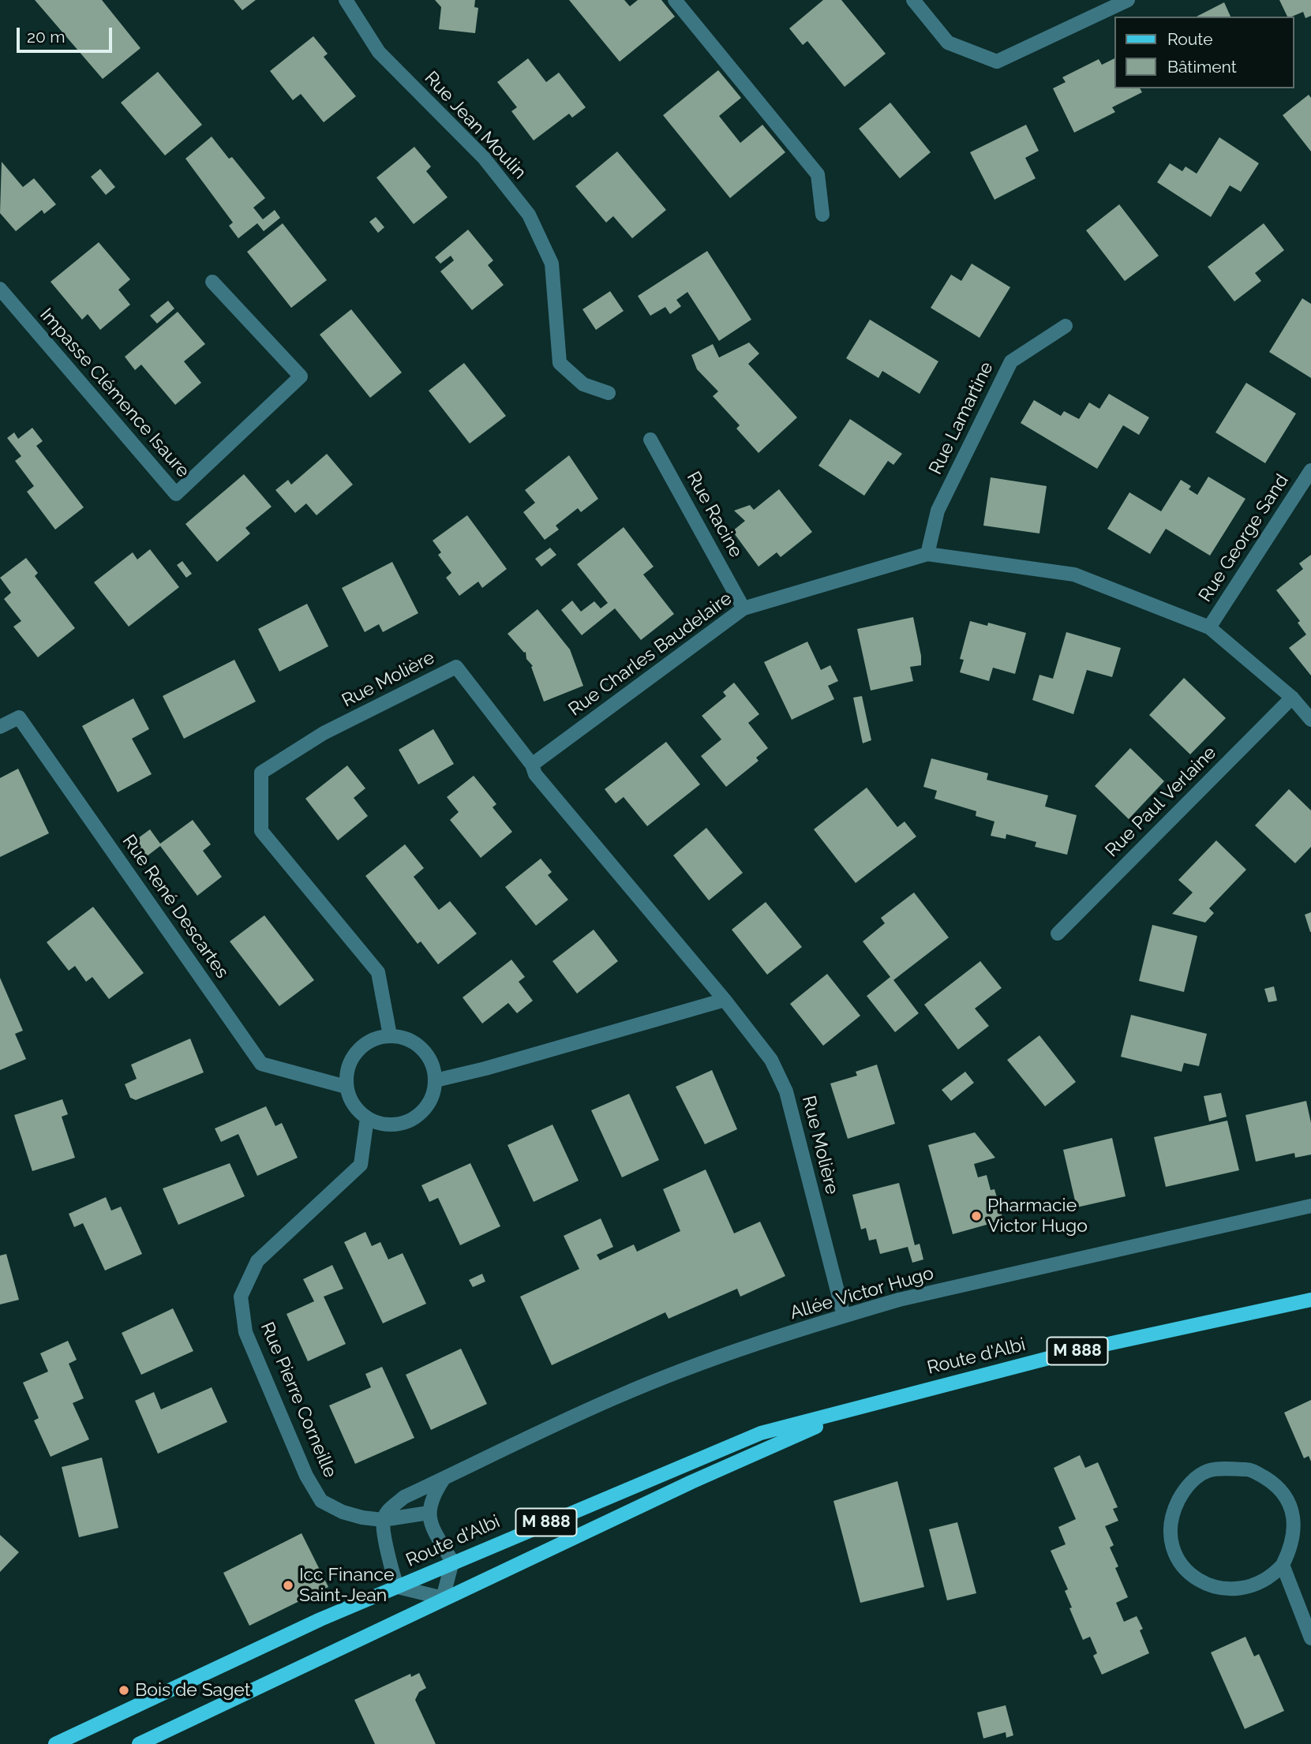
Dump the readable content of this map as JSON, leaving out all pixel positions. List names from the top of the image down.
{
  "streets": {
    "main road": ["M 888", "Route d'Albi"],
    "street": [
      "Rue Jean Moulin",
      "Impasse Clémence Isaure",
      "Rue Lamartine",
      "Rue Racine",
      "Rue George Sand",
      "Rue Charles Baudelaire",
      "Rue Molière",
      "Rue Paul Verlaine",
      "Rue René Descartes",
      "Allée Victor Hugo",
      "Rue Pierre Corneille"
    ]
  },
  "crossings": [
    ["Rue Lamartine", "Rue Charles Baudelaire"],
    ["Rue Racine", "Rue Charles Baudelaire"],
    ["Rue George Sand", "Rue Charles Baudelaire"],
    ["Rue Charles Baudelaire", "Rue Molière"],
    ["Rue Charles Baudelaire", "Rue Paul Verlaine"],
    ["Rue Molière", "Rue René Descartes"],
    ["Rue Molière", "Allée Victor Hugo"],
    ["Rue Molière", "Rue Pierre Corneille"],
    ["Rue René Descartes", "Rue Pierre Corneille"],
    ["Allée Victor Hugo", "Rue Pierre Corneille"]
  ],
  "places": ["Pharmacie Victor Hugo", "Icc Finance Saint-Jean", "Bois de Saget"],
  "legend": ["Route", "Bâtiment"],
  "scale_bar": "20 m"
}
